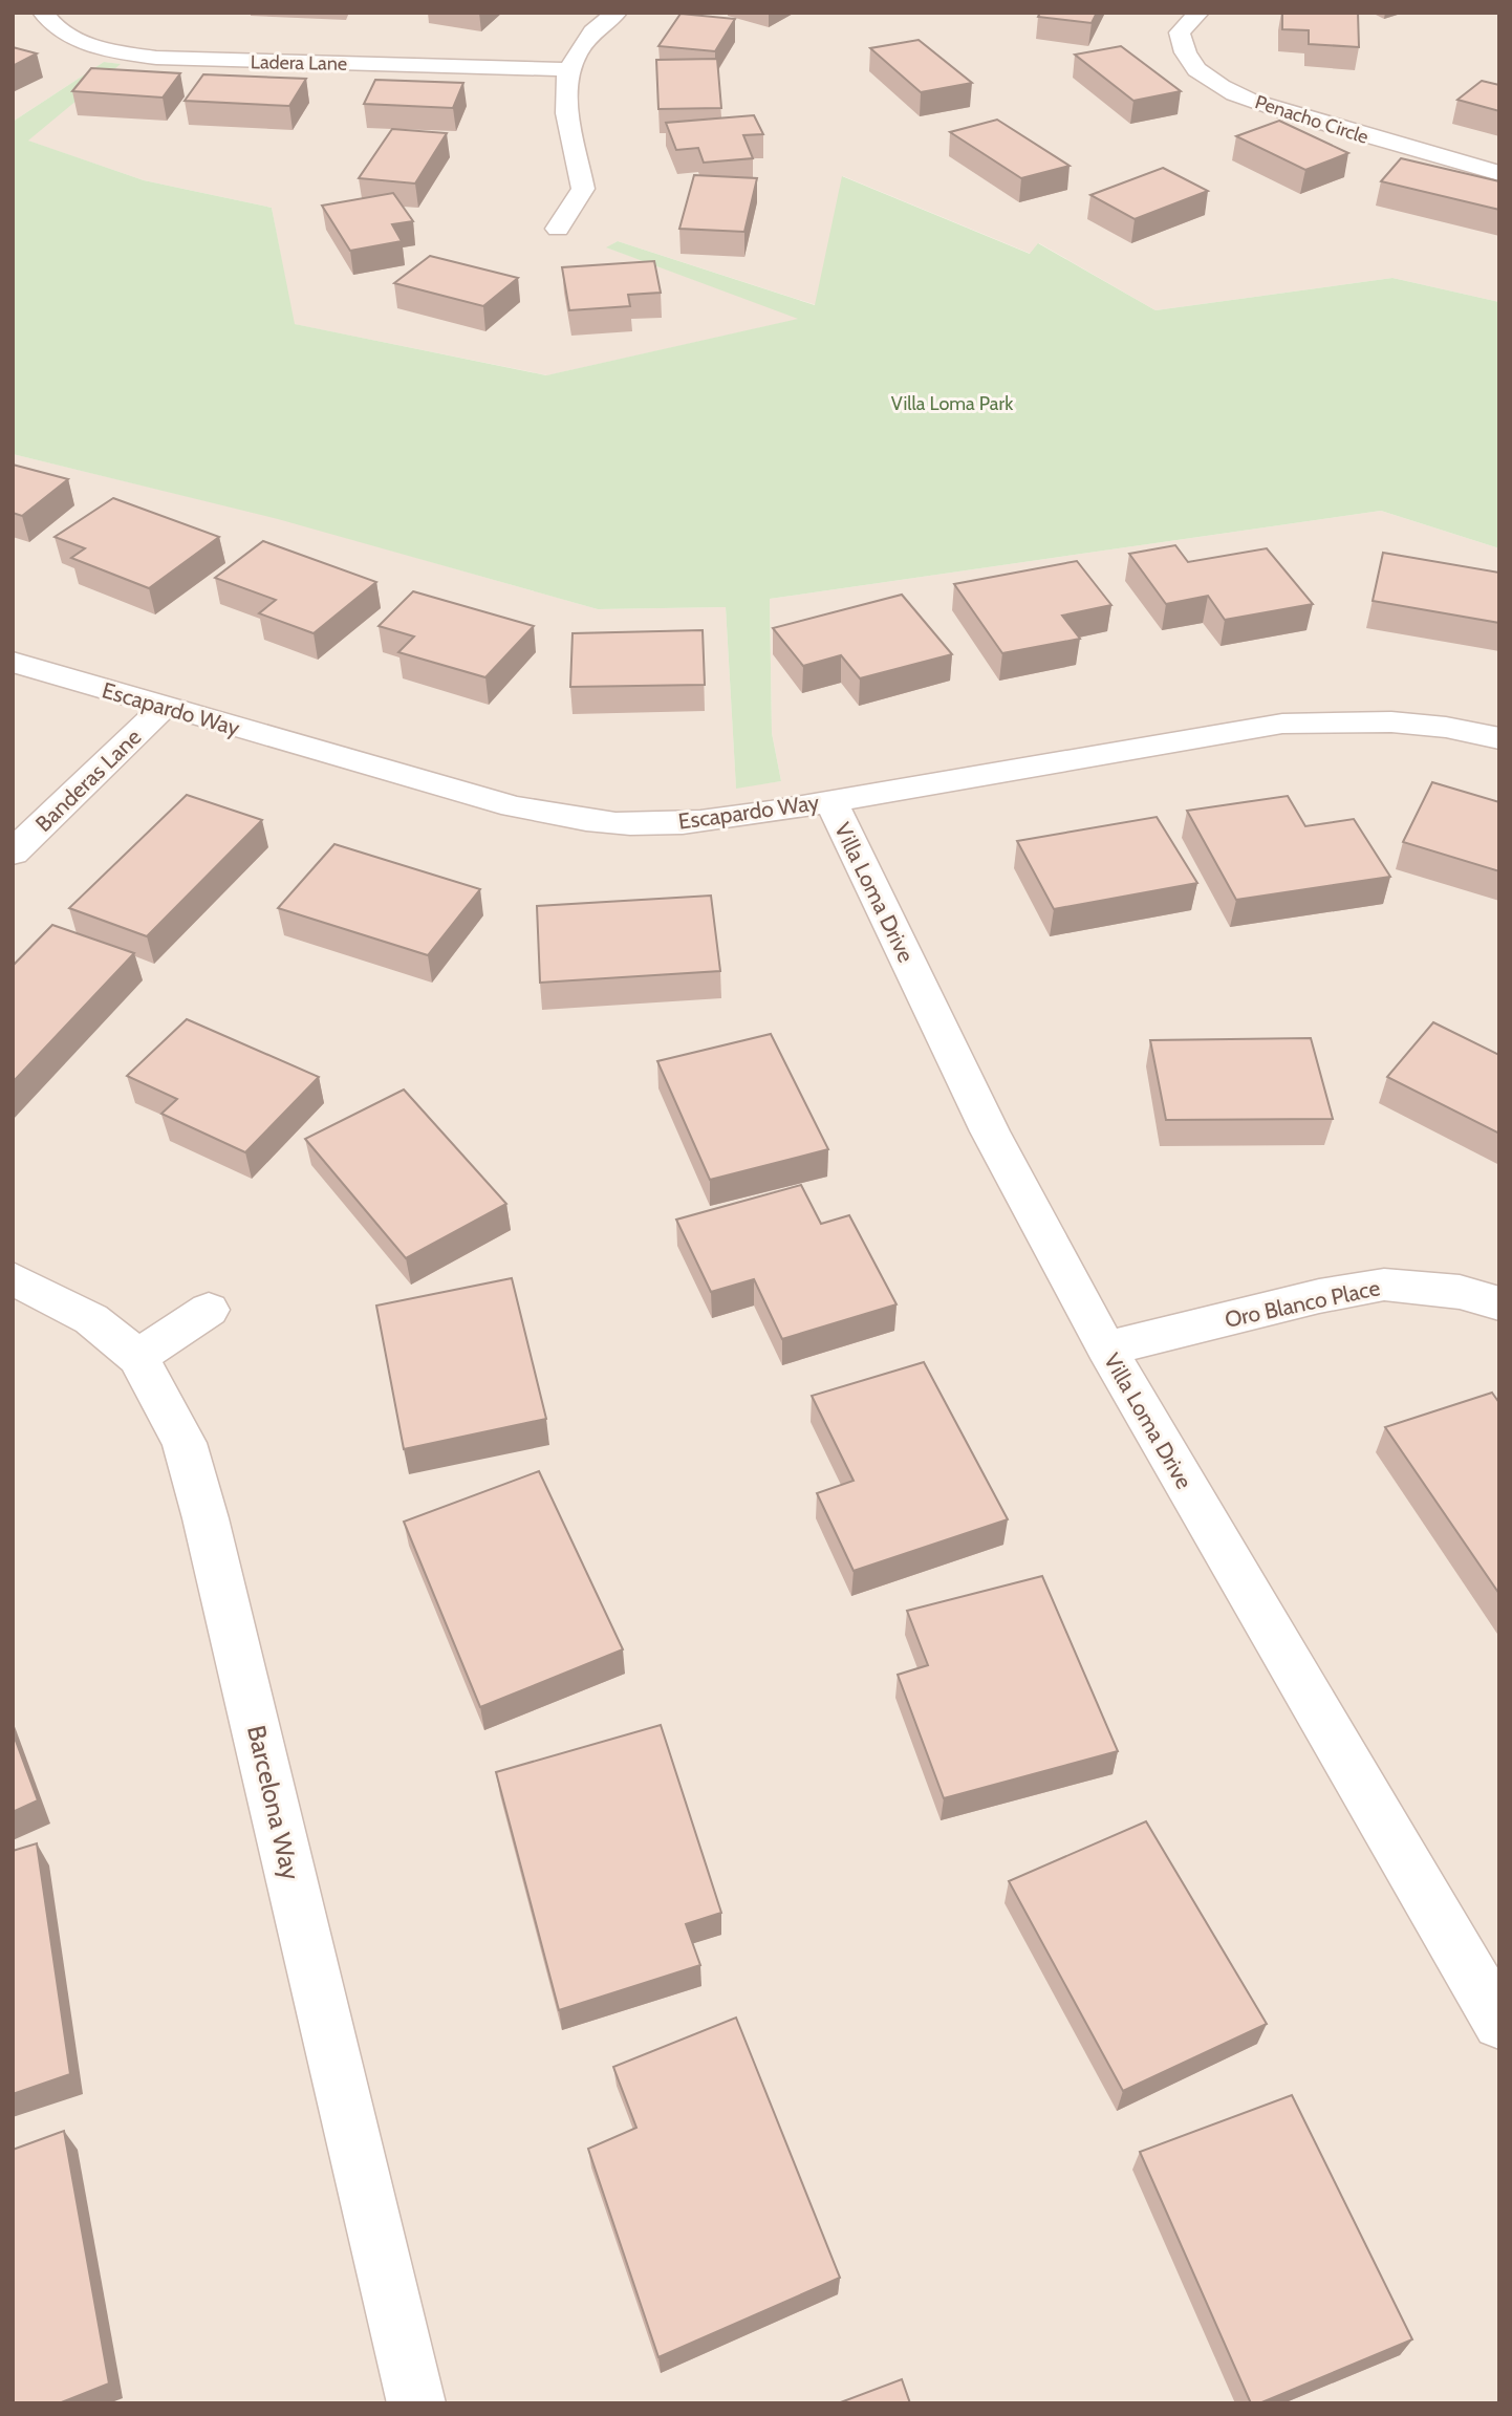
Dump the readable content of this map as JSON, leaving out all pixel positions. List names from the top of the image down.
{
  "streets": {
    "street": [
      "Ladera Lane",
      "Penacho Circle",
      "Escapardo Way",
      "Banderas Lane",
      "Villa Loma Drive",
      "Oro Blanco Place",
      "Barcelona Way"
    ]
  },
  "crossings": [
    ["Escapardo Way", "Banderas Lane"],
    ["Escapardo Way", "Villa Loma Drive"],
    ["Villa Loma Drive", "Oro Blanco Place"]
  ],
  "parks": ["Villa Loma Park"]
}
